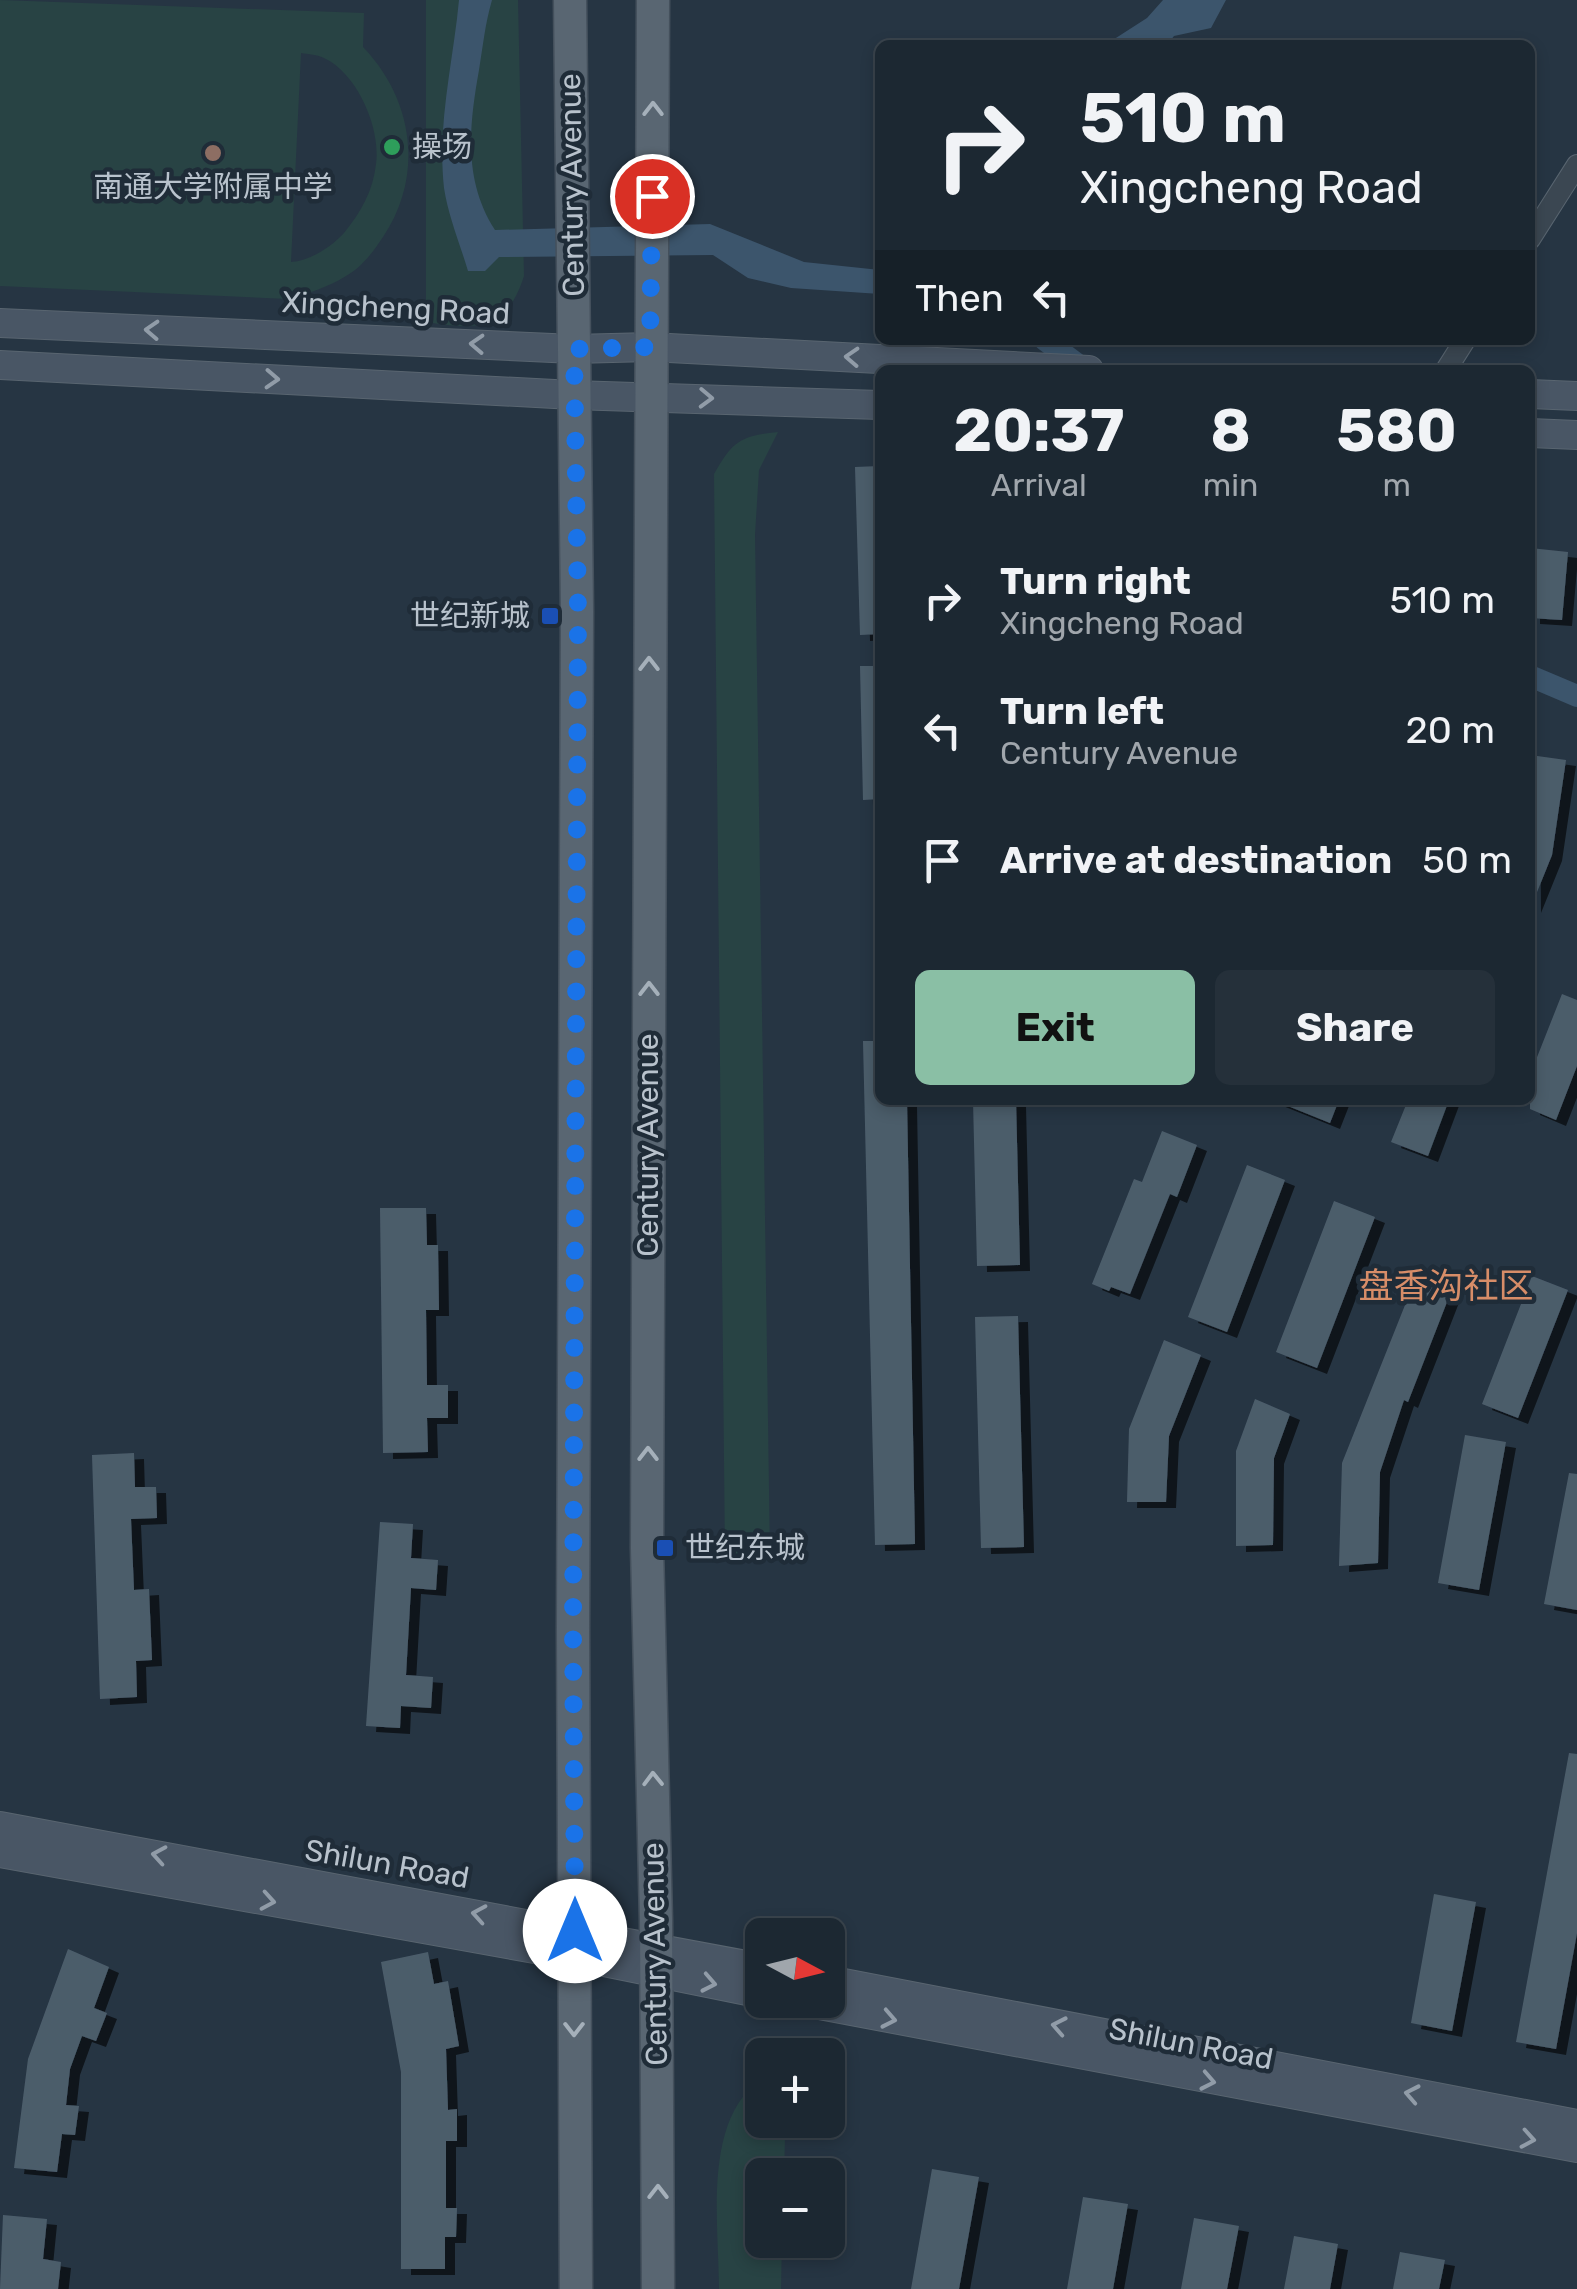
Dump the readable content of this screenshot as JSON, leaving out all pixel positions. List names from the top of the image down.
{
  "streets": {
    "main road": ["Century Avenue", "Xingcheng Road", "Shilun Road"]
  },
  "crossings": [
    ["Century Avenue", "Xingcheng Road"],
    ["Century Avenue", "Shilun Road"]
  ],
  "districts": ["盘香沟社区"],
  "places": {
    "other": ["操场", "南通大学附属中学"],
    "transit": ["世纪新城", "世纪东城"]
  },
  "north": "right",
  "page": {
    "turn": ["510 m", "Xingcheng Road"],
    "then": "Then",
    "eta": [
      "20:37",
      "Arrival",
      "8",
      "min",
      "580",
      "m"
    ],
    "list": [
      {
        "name": "Turn right",
        "note": "Xingcheng Road",
        "value": "510 m"
      },
      {
        "name": "Turn left",
        "note": "Century Avenue",
        "value": "20 m"
      },
      {
        "name": "Arrive at destination",
        "value": "50 m"
      }
    ],
    "buttons": ["Exit", "Share"],
    "map_buttons": ["+", "−"]
  }
}
